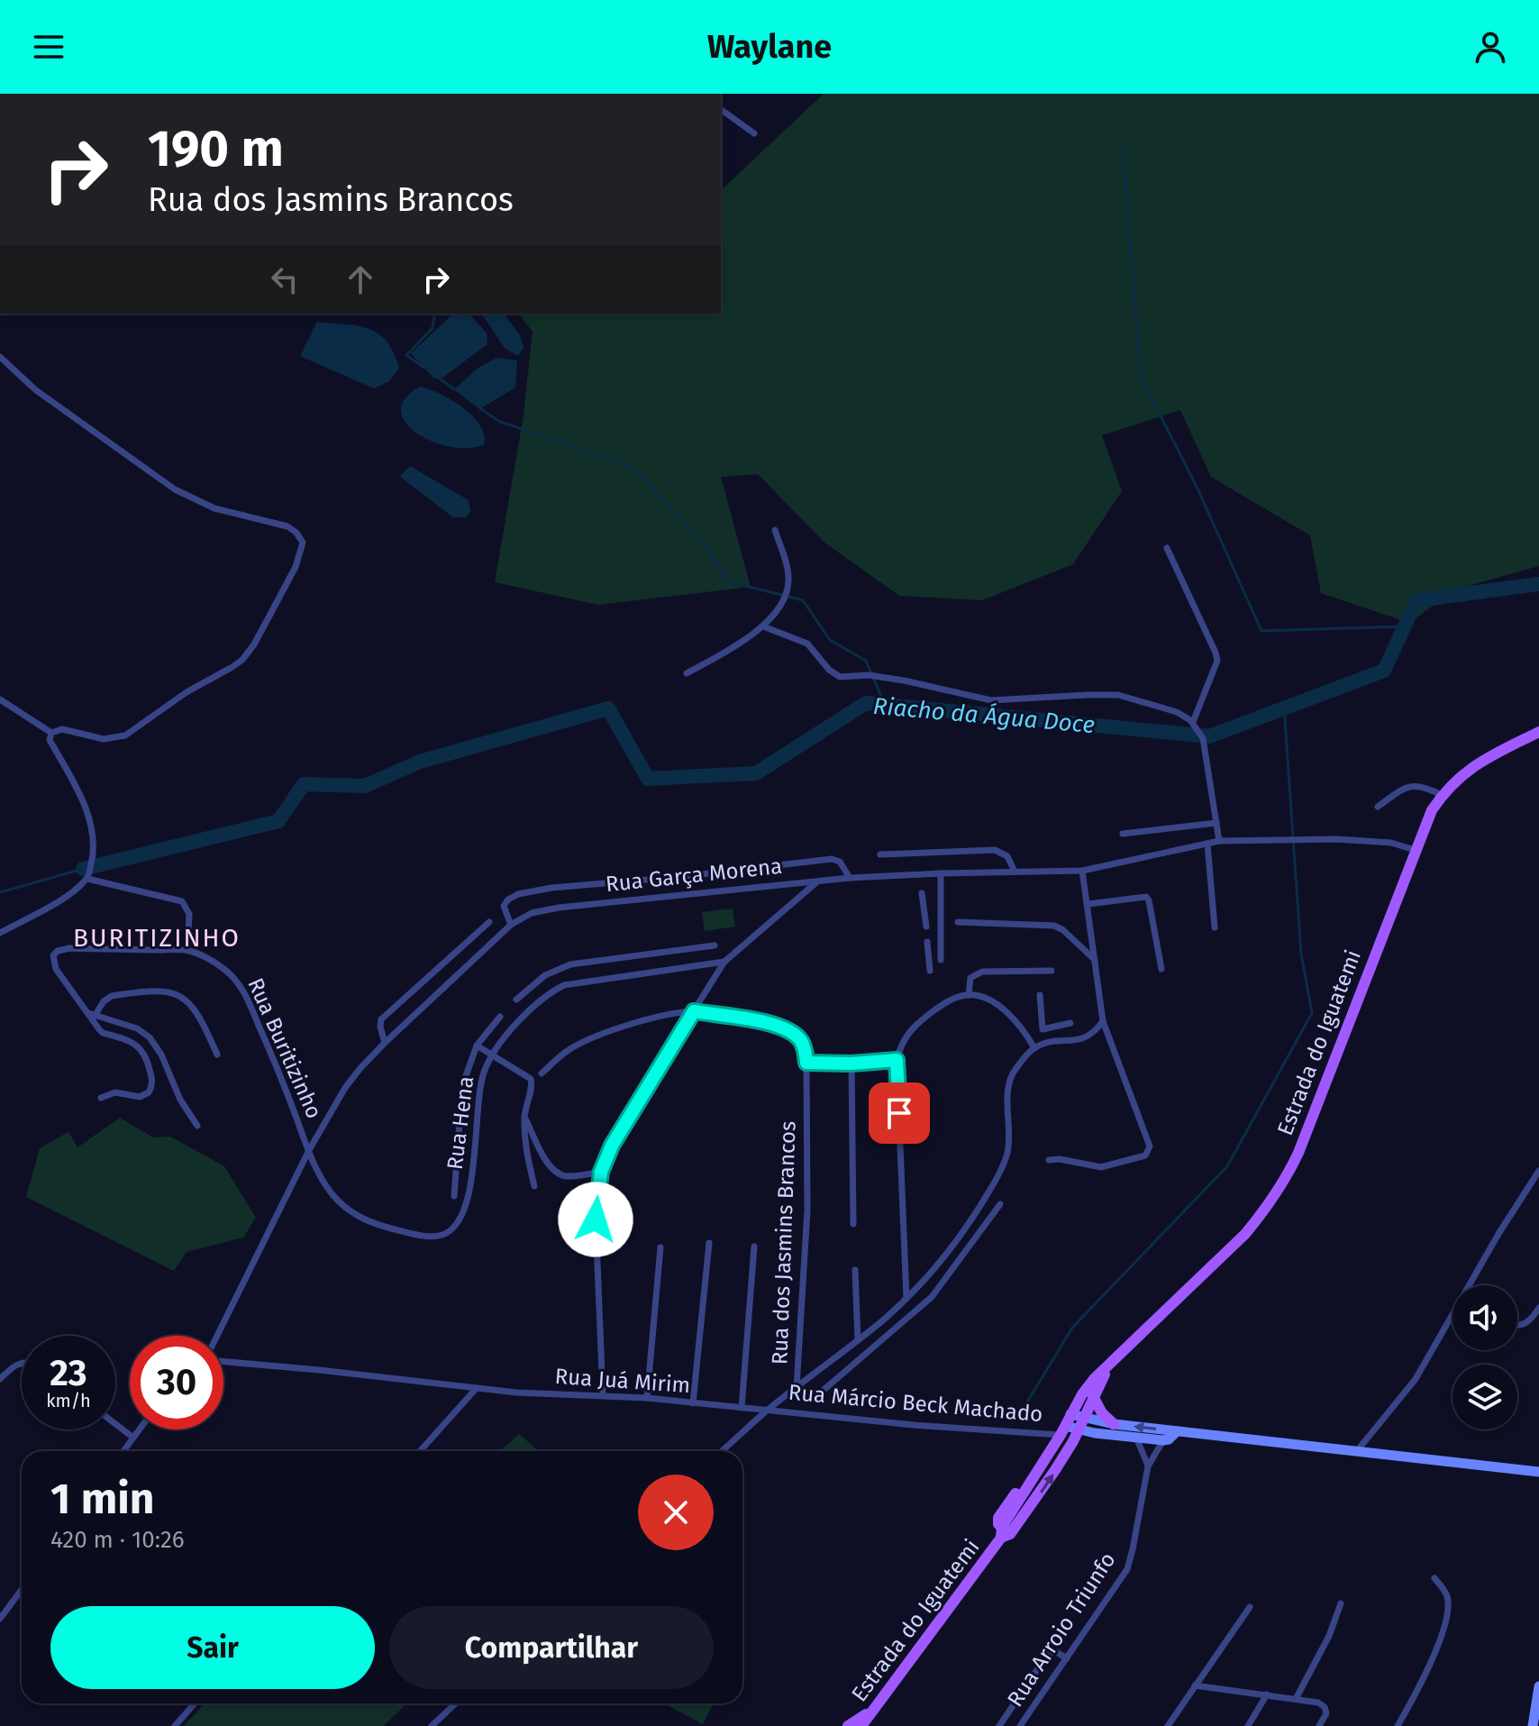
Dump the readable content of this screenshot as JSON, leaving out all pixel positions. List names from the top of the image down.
{
  "streets": {
    "main road": ["Estrada do Iguatemi", "Rua Márcio Beck Machado"],
    "street": [
      "Rua Garça Morena",
      "Rua Buritizinho",
      "Rua Hena",
      "Rua dos Jasmins Brancos",
      "Rua Juá Mirim",
      "Rua Arroio Triunfo"
    ]
  },
  "crossings": [
    ["Rua Garça Morena", "Estrada do Iguatemi"],
    ["Rua Garça Morena", "Rua Buritizinho"],
    ["Rua Garça Morena", "Rua Hena"],
    ["Estrada do Iguatemi", "Rua Márcio Beck Machado"],
    ["Rua Buritizinho", "Rua Hena"],
    ["Rua Juá Mirim", "Rua Márcio Beck Machado"]
  ],
  "districts": ["BURITIZINHO"],
  "water": ["Riacho da Água Doce"],
  "page": {
    "header": "Waylane",
    "turn": ["190 m", "Rua dos Jasmins Brancos"],
    "speed": "23 km/h",
    "limit": "30",
    "heading": ["1 min", "420 m · 10:26"],
    "buttons": ["Sair", "Compartilhar"]
  }
}
